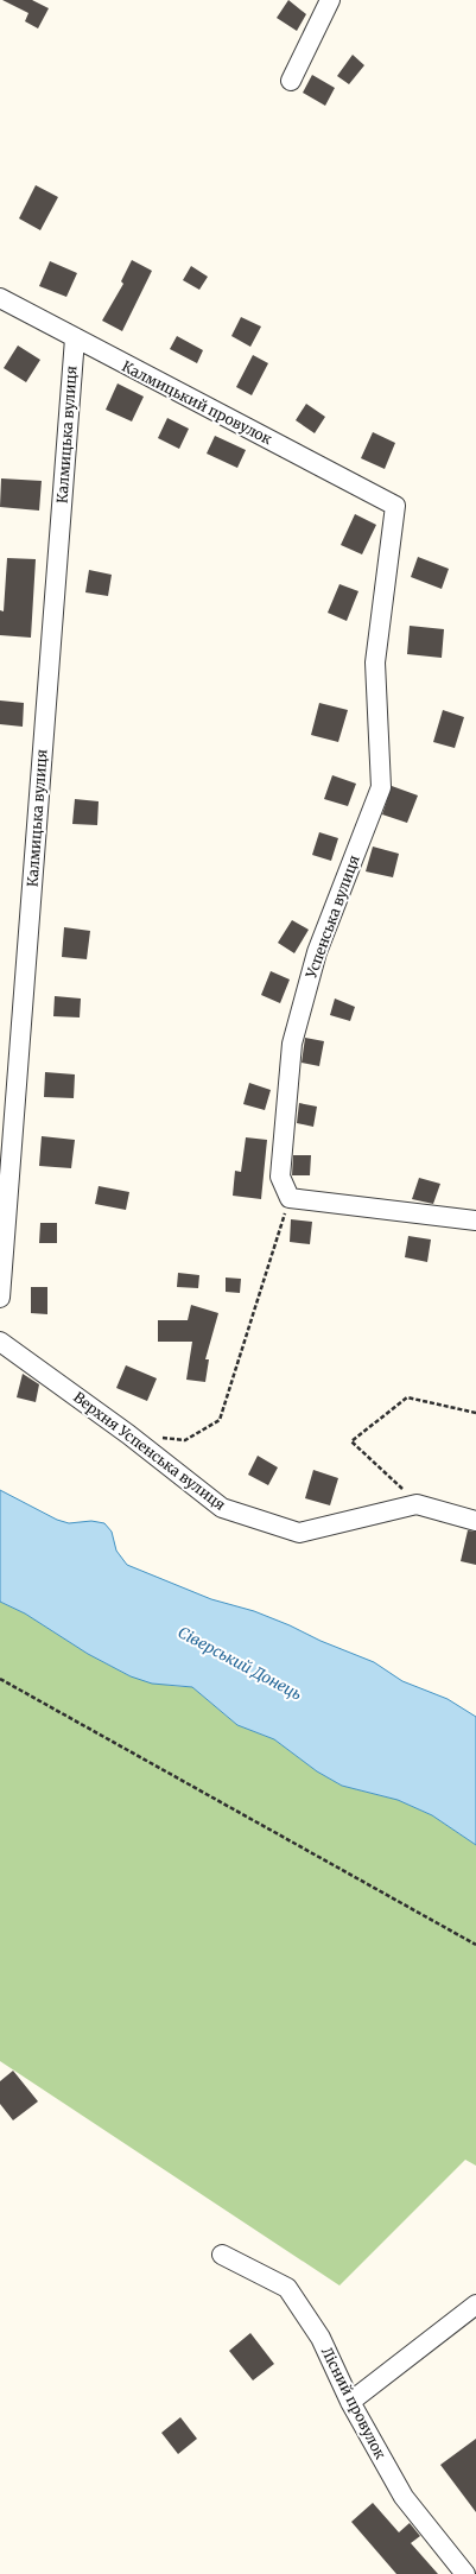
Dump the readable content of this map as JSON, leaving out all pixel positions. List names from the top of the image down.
{
  "streets": {
    "street": [
      "Калмицький провулок",
      "Калмицька вулиця",
      "Успенська вулиця",
      "Верхня Успенська вулиця",
      "Лісний провулок"
    ]
  },
  "crossings": [
    ["Калмицький провулок", "Калмицька вулиця"],
    ["Калмицький провулок", "Успенська вулиця"]
  ],
  "water": ["Сіверський Донець"]
}
